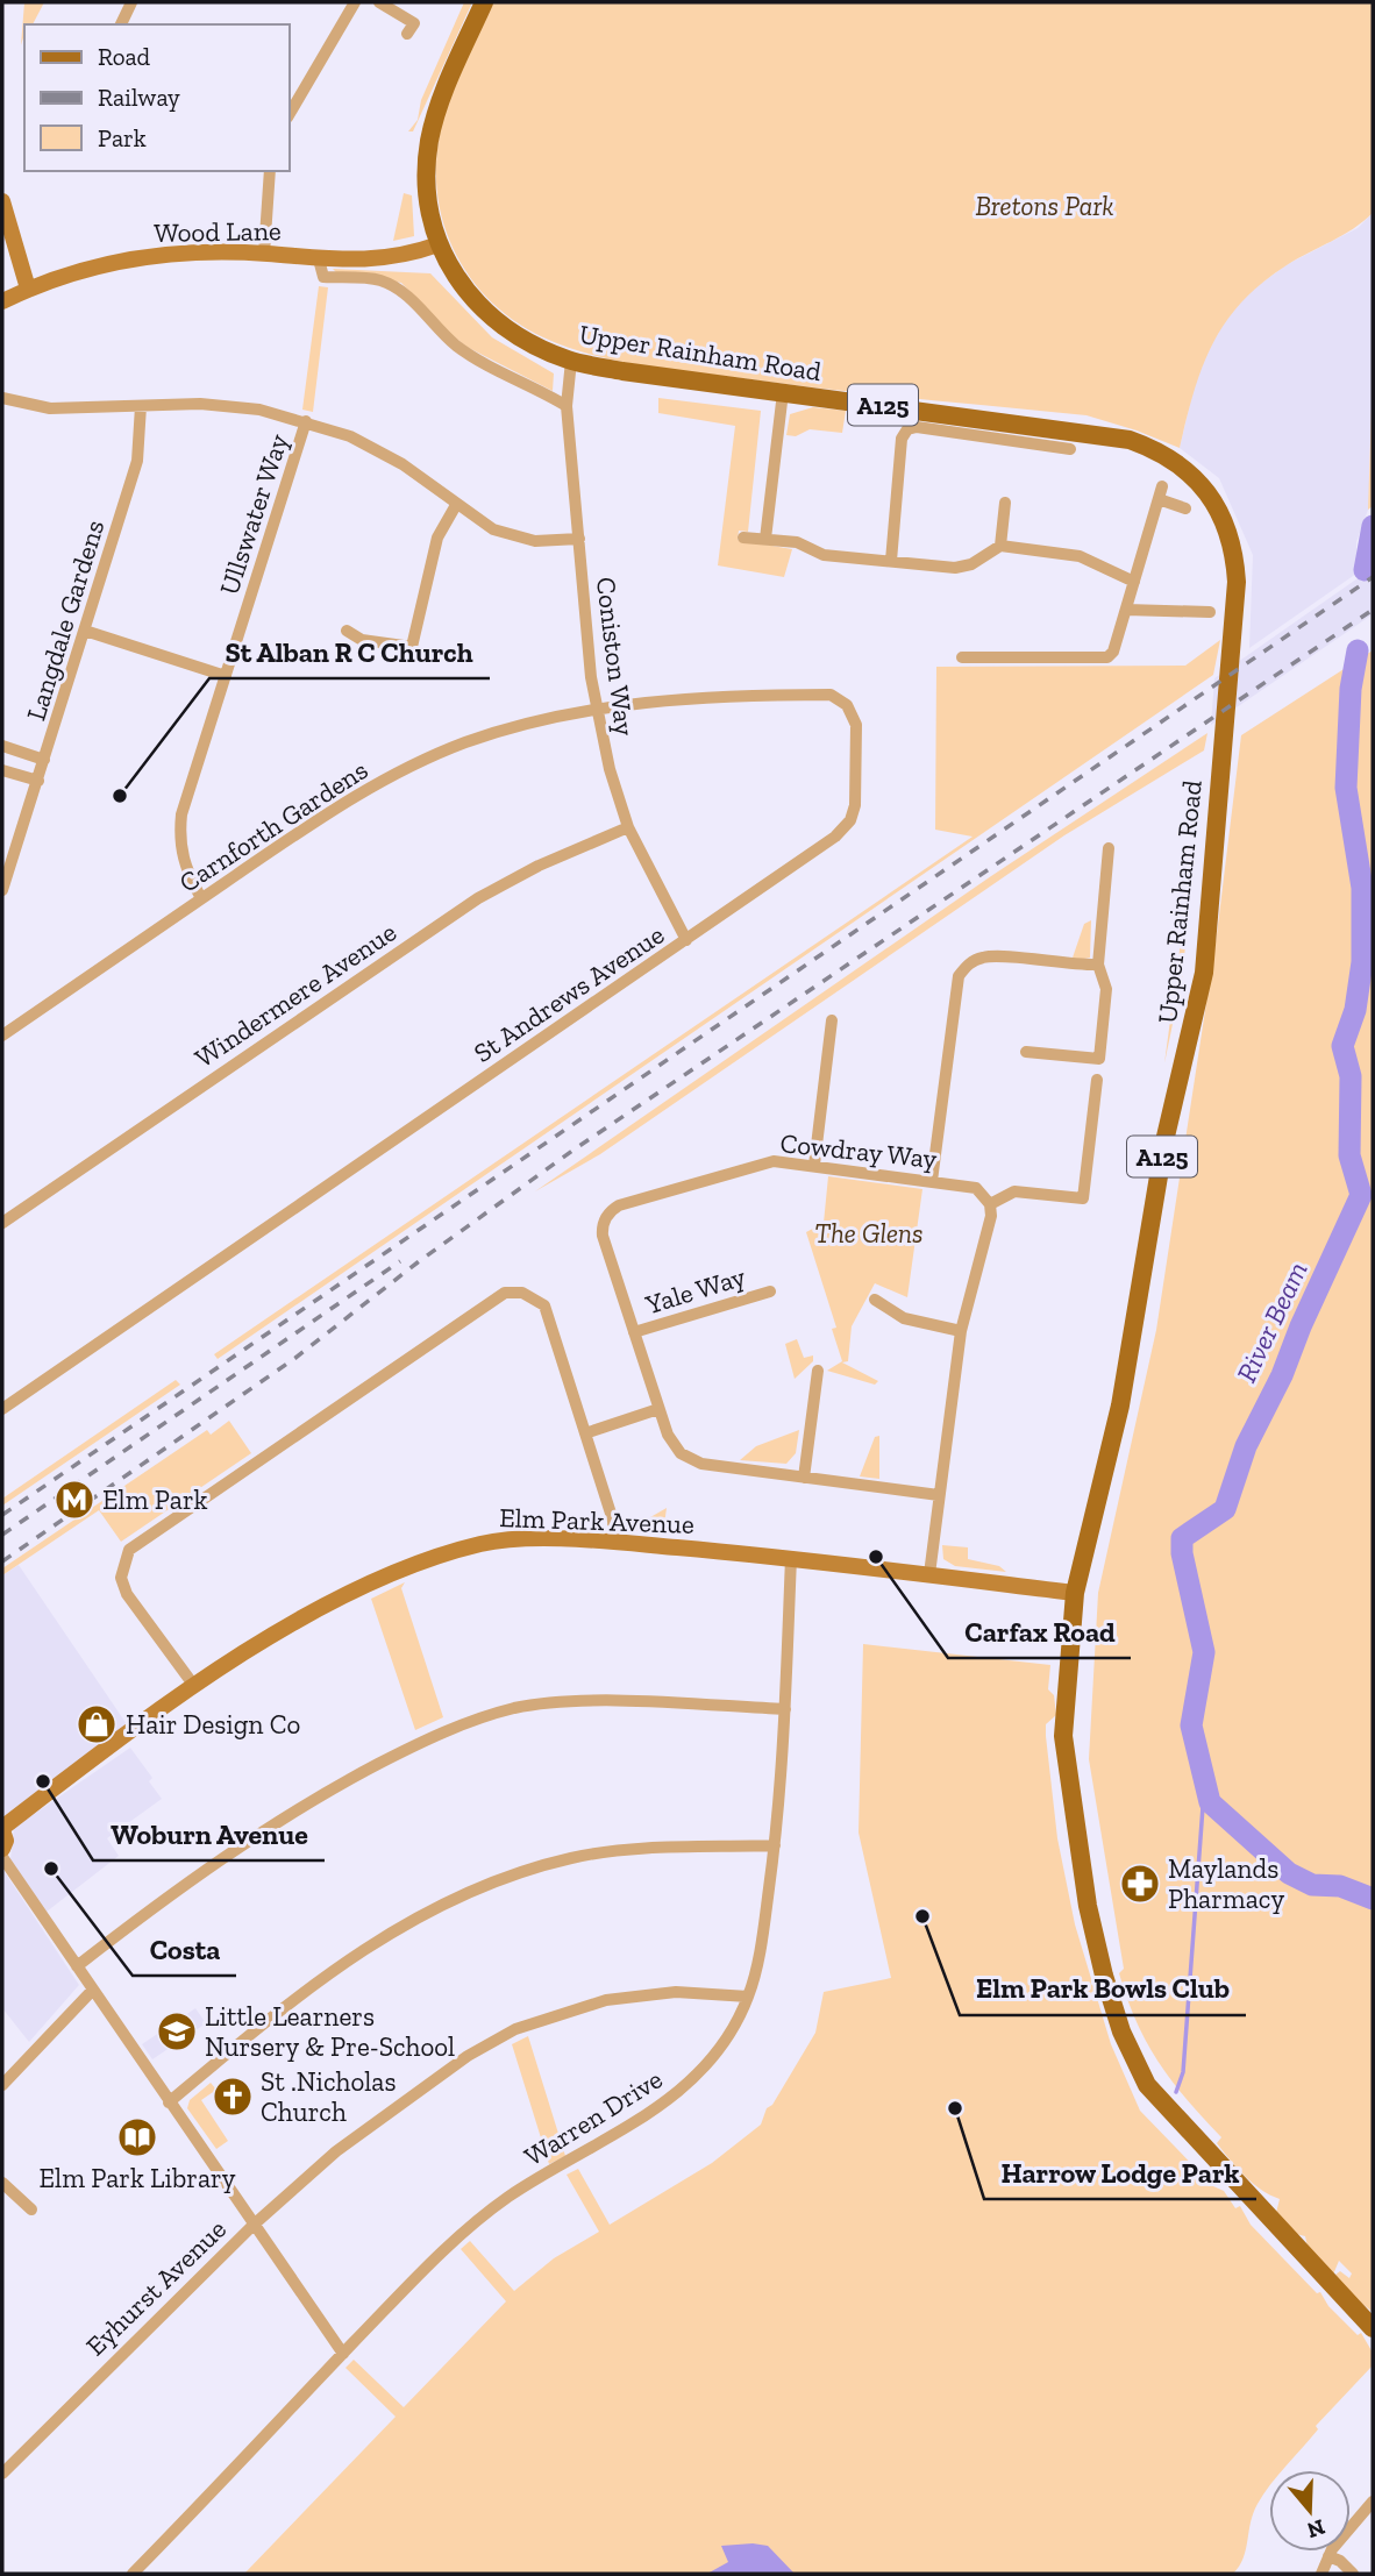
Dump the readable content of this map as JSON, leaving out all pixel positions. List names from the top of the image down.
{
  "streets": {
    "main road": ["Upper Rainham Road", "A125"],
    "street": [
      "Wood Lane",
      "Ullswater Way",
      "Langdale Gardens",
      "Coniston Way",
      "Carnforth Gardens",
      "St Andrews Avenue",
      "Windermere Avenue",
      "Cowdray Way",
      "Yale Way",
      "Elm Park Avenue",
      "Warren Drive",
      "Eyhurst Avenue"
    ]
  },
  "crossings": [
    ["Wood Lane", "Upper Rainham Road"],
    ["Wood Lane", "A125"],
    ["Upper Rainham Road", "A125"],
    ["Upper Rainham Road", "Coniston Way"],
    ["Upper Rainham Road", "Elm Park Avenue"],
    ["Ullswater Way", "Carnforth Gardens"],
    ["Coniston Way", "Carnforth Gardens"],
    ["Coniston Way", "St Andrews Avenue"],
    ["Coniston Way", "Windermere Avenue"],
    ["Carnforth Gardens", "St Andrews Avenue"],
    ["Cowdray Way", "Yale Way"],
    ["Elm Park Avenue", "Warren Drive"],
    ["Warren Drive", "Eyhurst Avenue"]
  ],
  "water": ["River Beam"],
  "parks": ["Bretons Park", "The Glens"],
  "places": {
    "other": [
      "St Alban R C Church",
      "Carfax Road",
      "Woburn Avenue",
      "Costa",
      "Elm Park Bowls Club",
      "Harrow Lodge Park"
    ],
    "metro station": ["Elm Park"],
    "shop": ["Hair Design Co"],
    "pharmacy": ["Maylands Pharmacy"],
    "school or university": ["Little Learners Nursery & Pre-School"],
    "church": ["St .Nicholas Church"],
    "library": ["Elm Park Library"]
  },
  "legend": ["Road", "Railway", "Park"],
  "north": "bottom"
}
